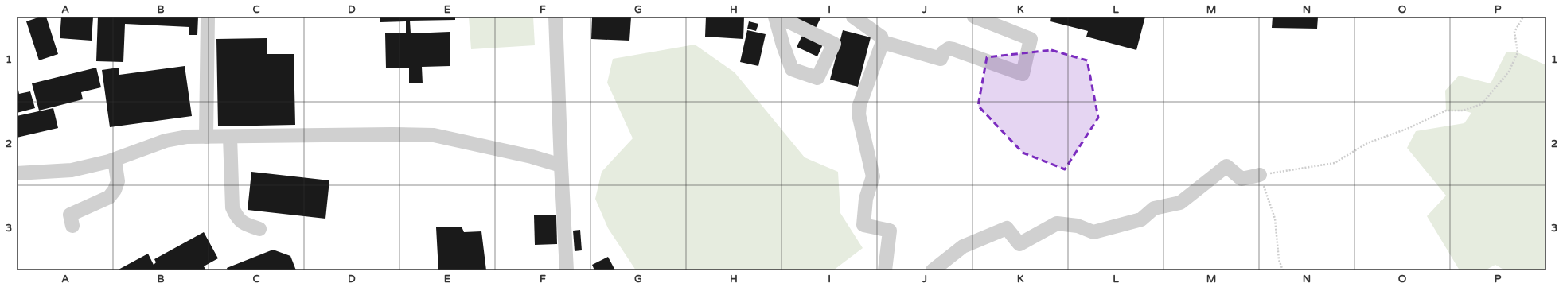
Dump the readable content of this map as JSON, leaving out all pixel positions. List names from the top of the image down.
{
  "grid": {
    "columns": [
      "A",
      "B",
      "C",
      "D",
      "E",
      "F",
      "G",
      "H",
      "I",
      "J",
      "K",
      "L",
      "M",
      "N",
      "O",
      "P"
    ],
    "rows": ["1", "2", "3"]
  }
}
